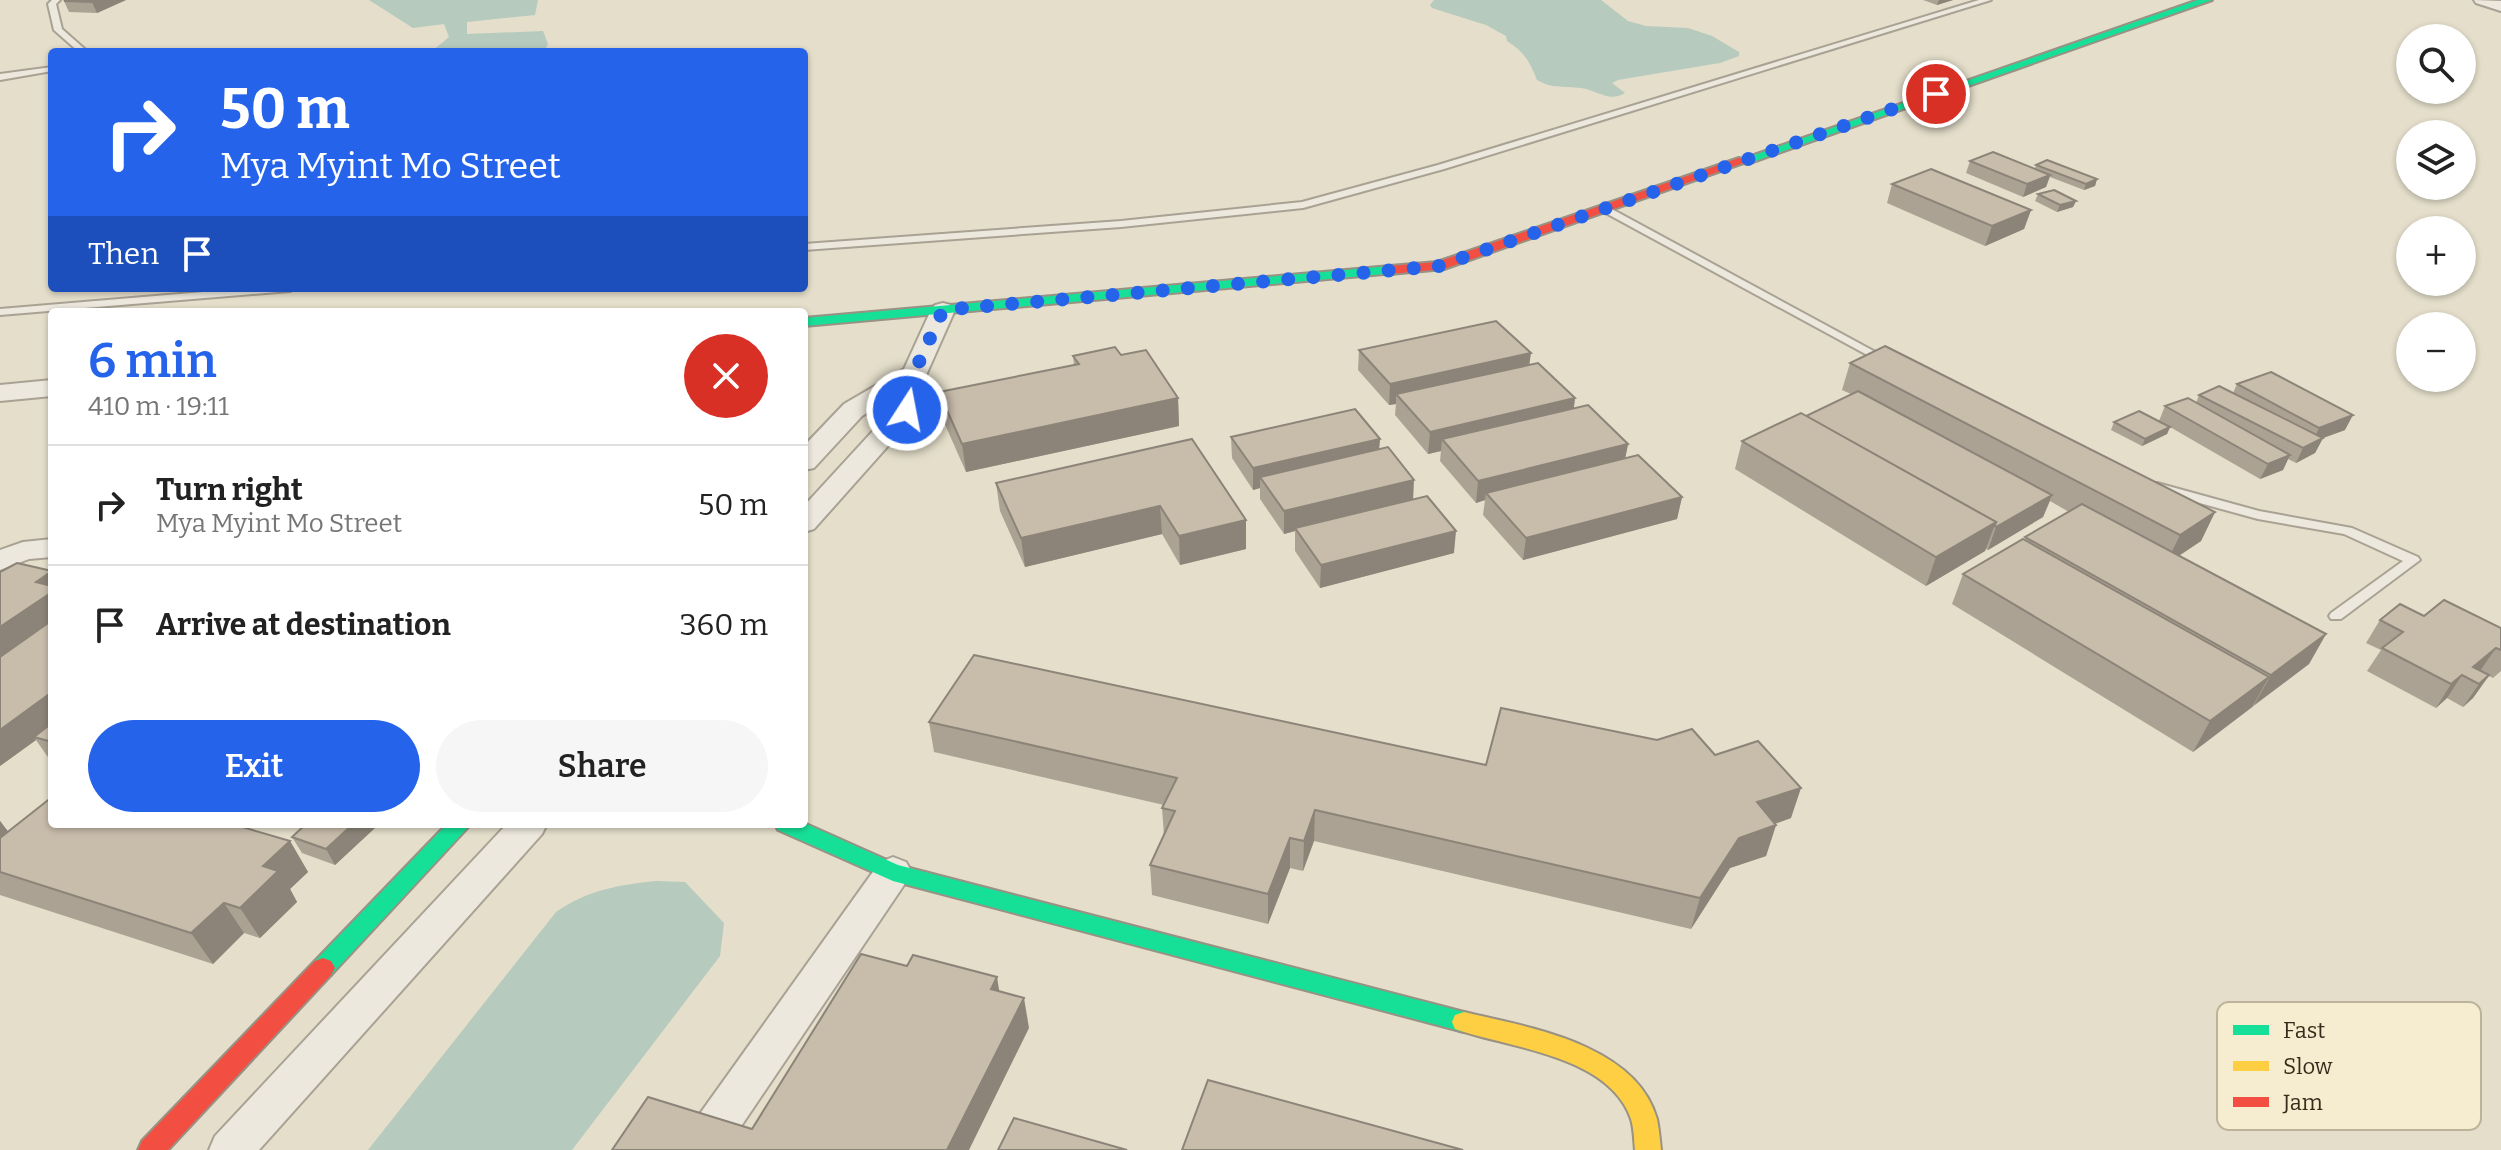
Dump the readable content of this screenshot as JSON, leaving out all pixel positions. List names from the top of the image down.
{
  "legend": ["Fast", "Slow", "Jam"],
  "page": {
    "map_buttons": ["+", "−"],
    "turn": ["50 m", "Mya Myint Mo Street"],
    "then": "Then",
    "heading": ["6 min", "410 m · 19:11"],
    "list": [
      {
        "name": "Turn right",
        "note": "Mya Myint Mo Street",
        "value": "50 m"
      },
      {
        "name": "Arrive at destination",
        "value": "360 m"
      }
    ],
    "buttons": ["Exit", "Share"]
  }
}
